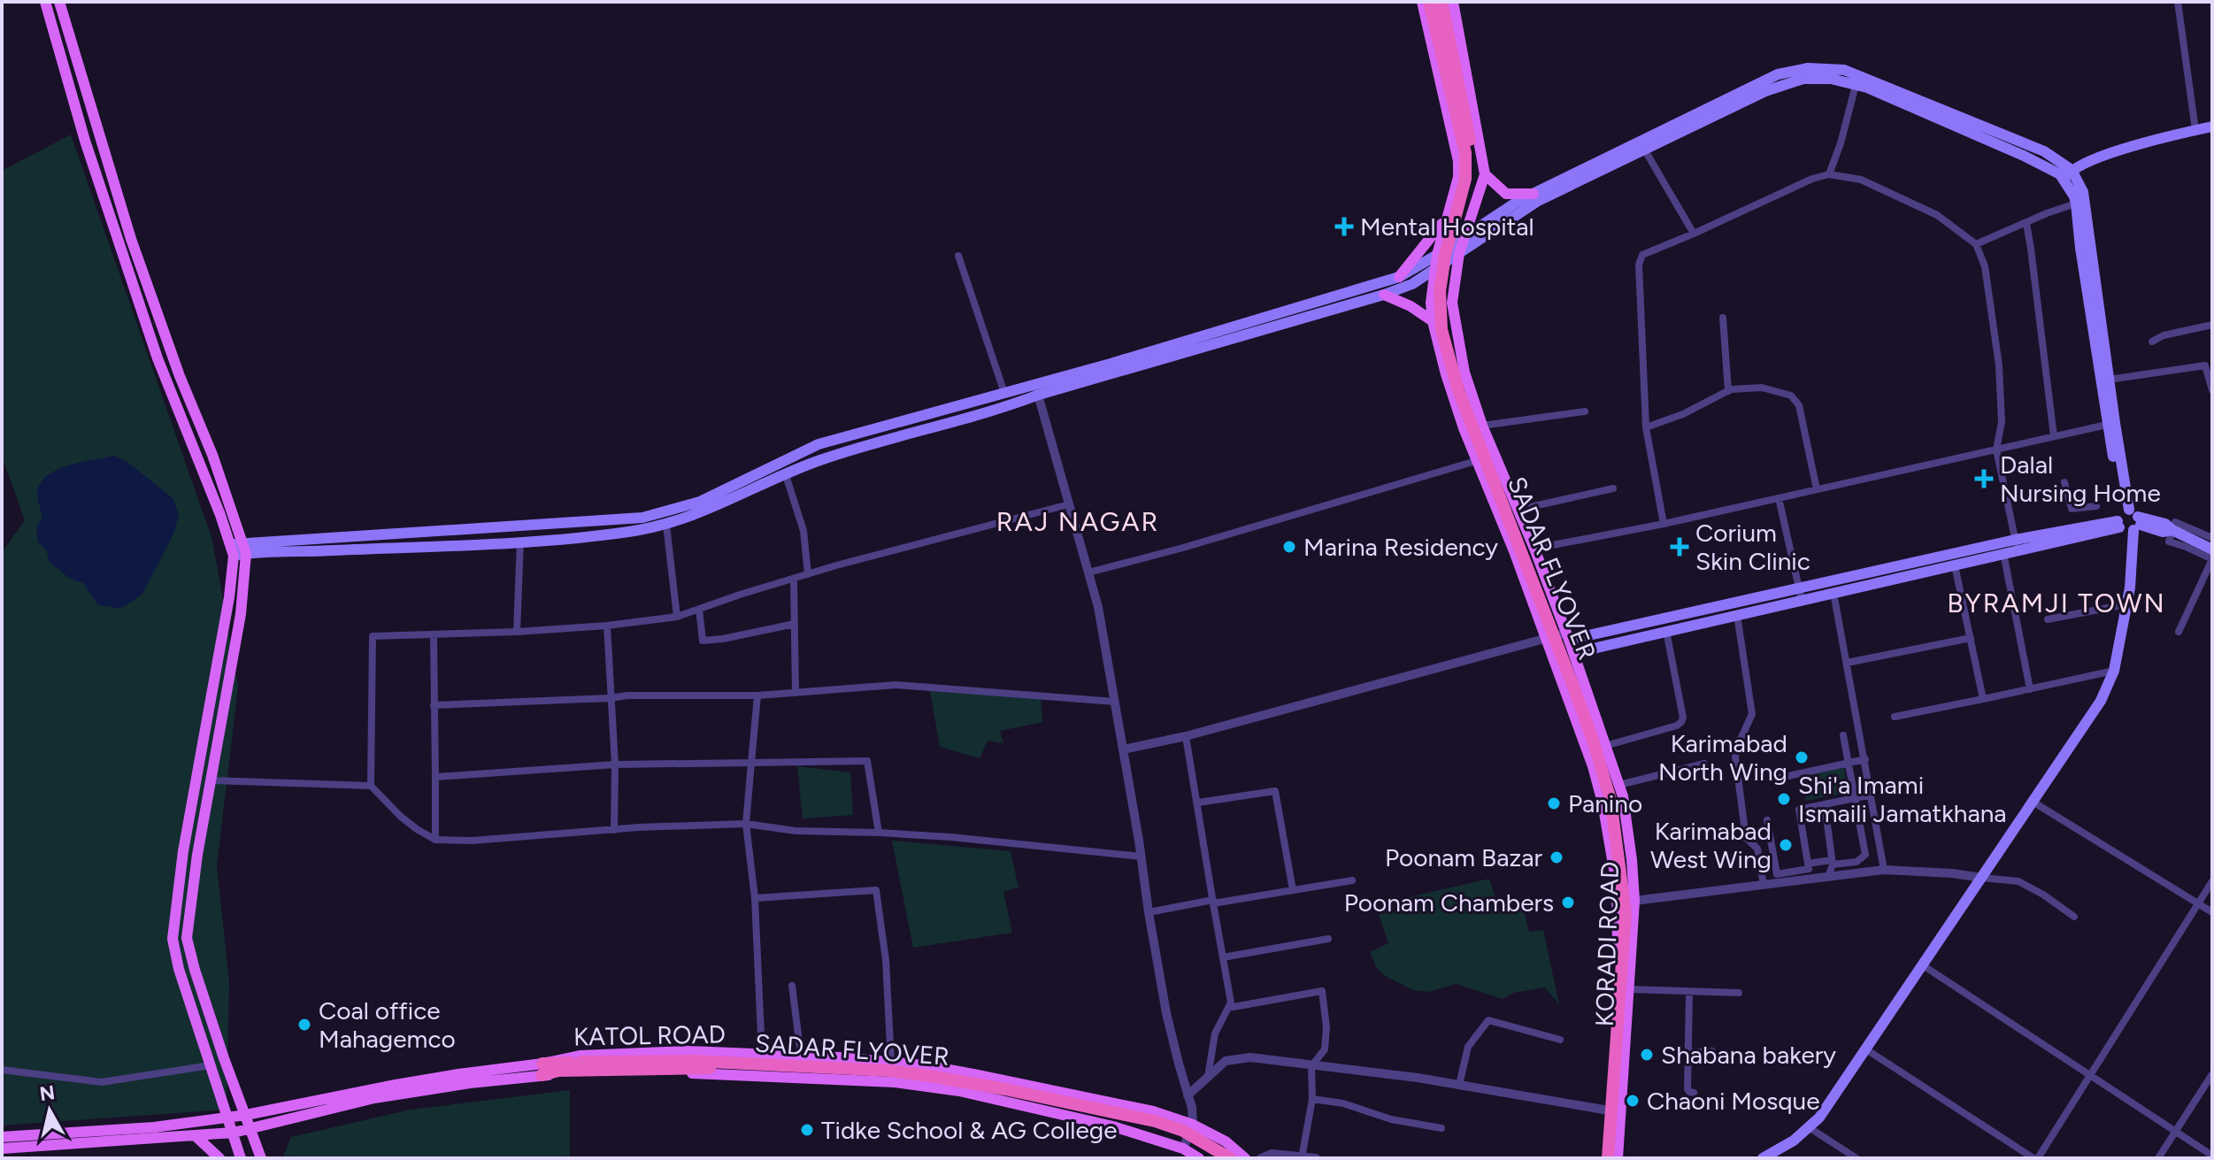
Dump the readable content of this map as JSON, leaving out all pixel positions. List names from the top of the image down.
{
  "streets": {
    "highway": ["SADAR FLYOVER"],
    "main road": ["KORADI ROAD", "KATOL ROAD"]
  },
  "crossings": [
    ["SADAR FLYOVER", "KATOL ROAD"]
  ],
  "districts": ["RAJ NAGAR", "BYRAMJI TOWN"],
  "places": {
    "health": ["Mental Hospital", "Dalal Nursing Home", "Corium Skin Clinic"],
    "other": [
      "Marina Residency",
      "Karimabad North Wing",
      "Shi'a Imami Ismaili Jamatkhana",
      "Panino",
      "Karimabad West Wing",
      "Poonam Bazar",
      "Poonam Chambers",
      "Coal office Mahagemco",
      "Shabana bakery",
      "Chaoni Mosque",
      "Tidke School & AG College"
    ]
  },
  "north": "top"
}
